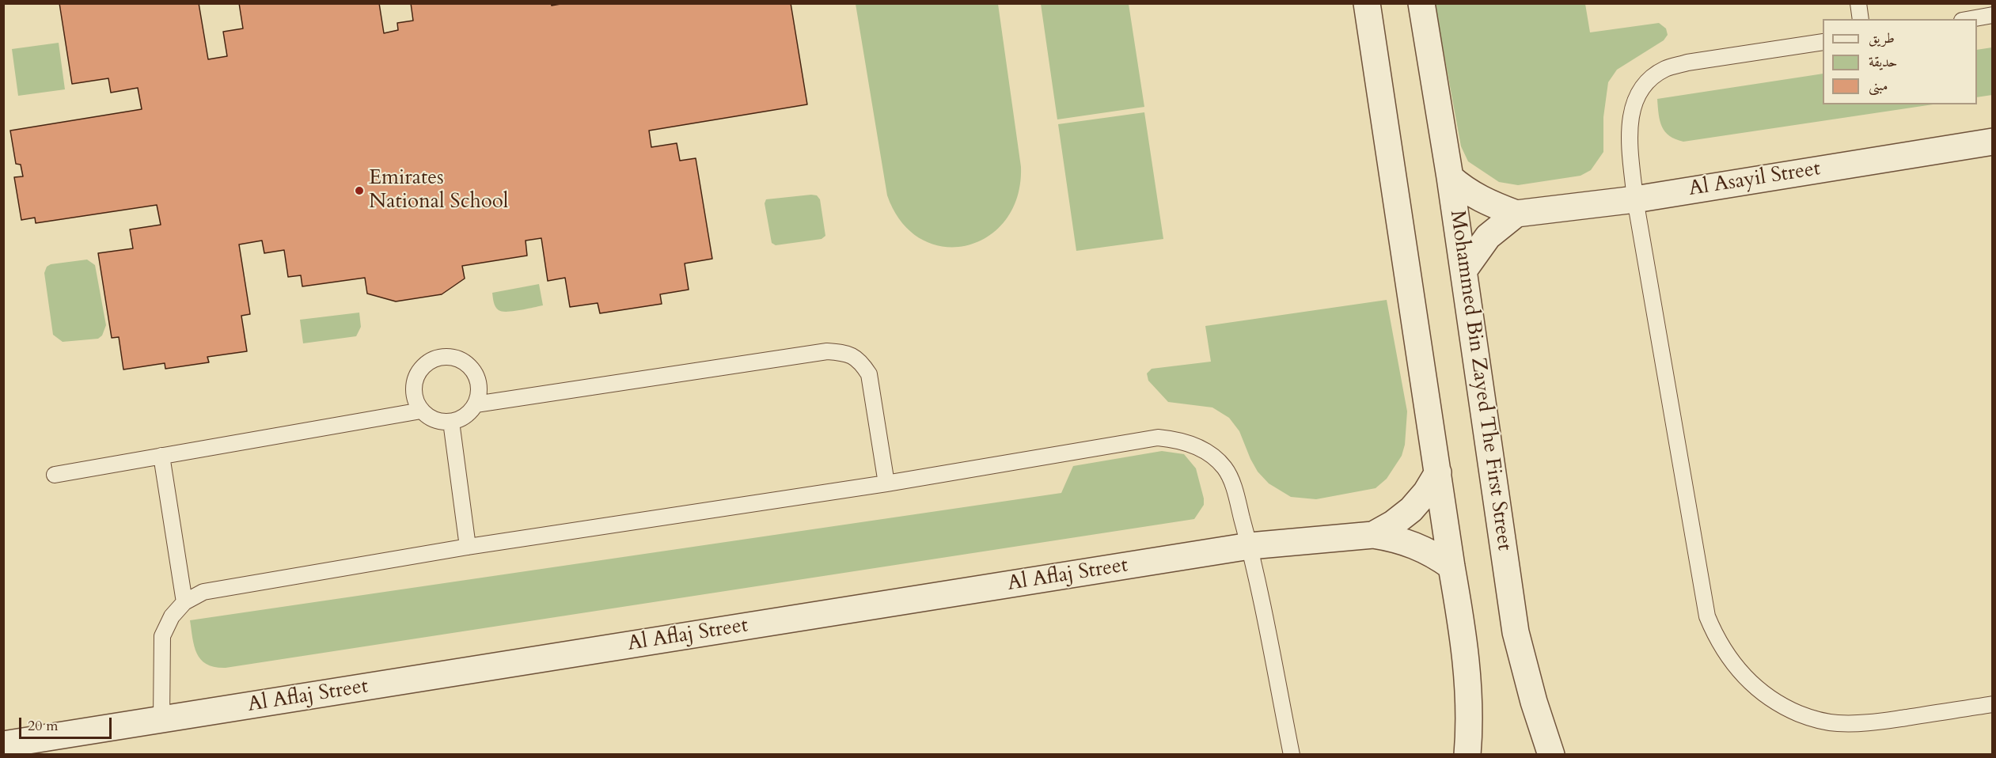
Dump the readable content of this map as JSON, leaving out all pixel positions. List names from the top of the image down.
{
  "streets": {
    "street": ["Al Asayil Street", "Mohammed Bin Zayed The First Street", "Al Aflaj Street"]
  },
  "crossings": [
    ["Al Asayil Street", "Mohammed Bin Zayed The First Street"]
  ],
  "places": ["Emirates National School"],
  "legend": ["طريق", "حديقة", "مبنى"],
  "scale_bar": "20 m"
}
